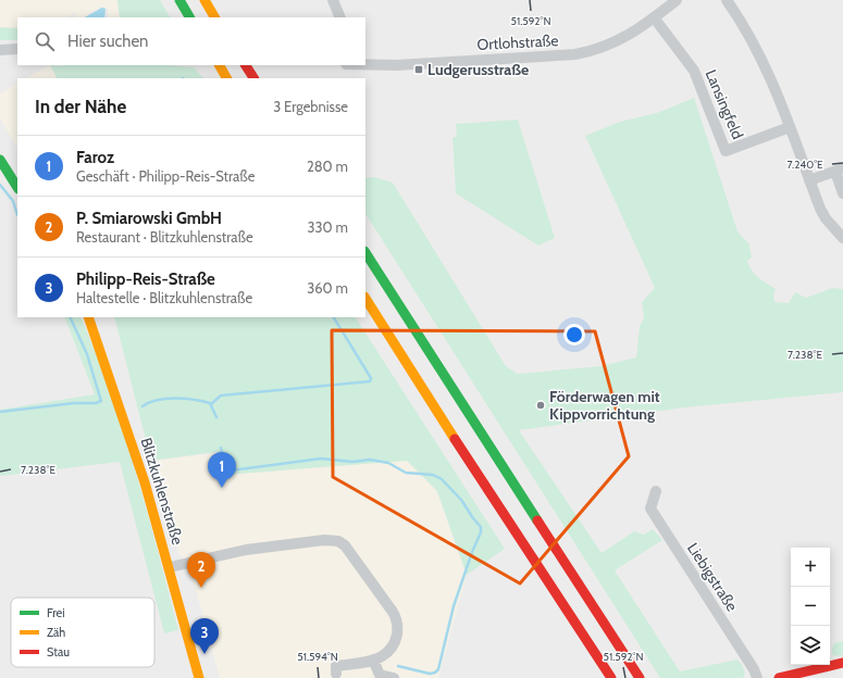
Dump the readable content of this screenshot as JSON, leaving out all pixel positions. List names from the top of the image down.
{
  "streets": {
    "main road": ["Blitzkuhlenstraße"],
    "street": ["Ortlohstraße", "Lansingfeld", "Liebigstraße"]
  },
  "crossings": [
    ["Ortlohstraße", "Lansingfeld"]
  ],
  "places": {
    "transit": ["Ludgerusstraße"],
    "other": ["Förderwagen mit Kippvorrichtung"]
  },
  "legend": ["Frei", "Zäh", "Stau"],
  "page": {
    "search": "Hier suchen",
    "heading": ["In der Nähe", "3 Ergebnisse"],
    "list": [
      {
        "mark": "1",
        "name": "Faroz",
        "note": "Geschäft · Philipp-Reis-Straße",
        "value": "280 m"
      },
      {
        "mark": "2",
        "name": "P. Smiarowski GmbH",
        "note": "Restaurant · Blitzkuhlenstraße",
        "value": "330 m"
      },
      {
        "mark": "3",
        "name": "Philipp-Reis-Straße",
        "note": "Haltestelle · Blitzkuhlenstraße",
        "value": "360 m"
      }
    ],
    "pins": ["1", "2", "3"],
    "map_buttons": ["+", "−"]
  },
  "coordinates": [
    "51.592°N",
    "7.240°E",
    "7.238°E",
    "51.594°N"
  ]
}
